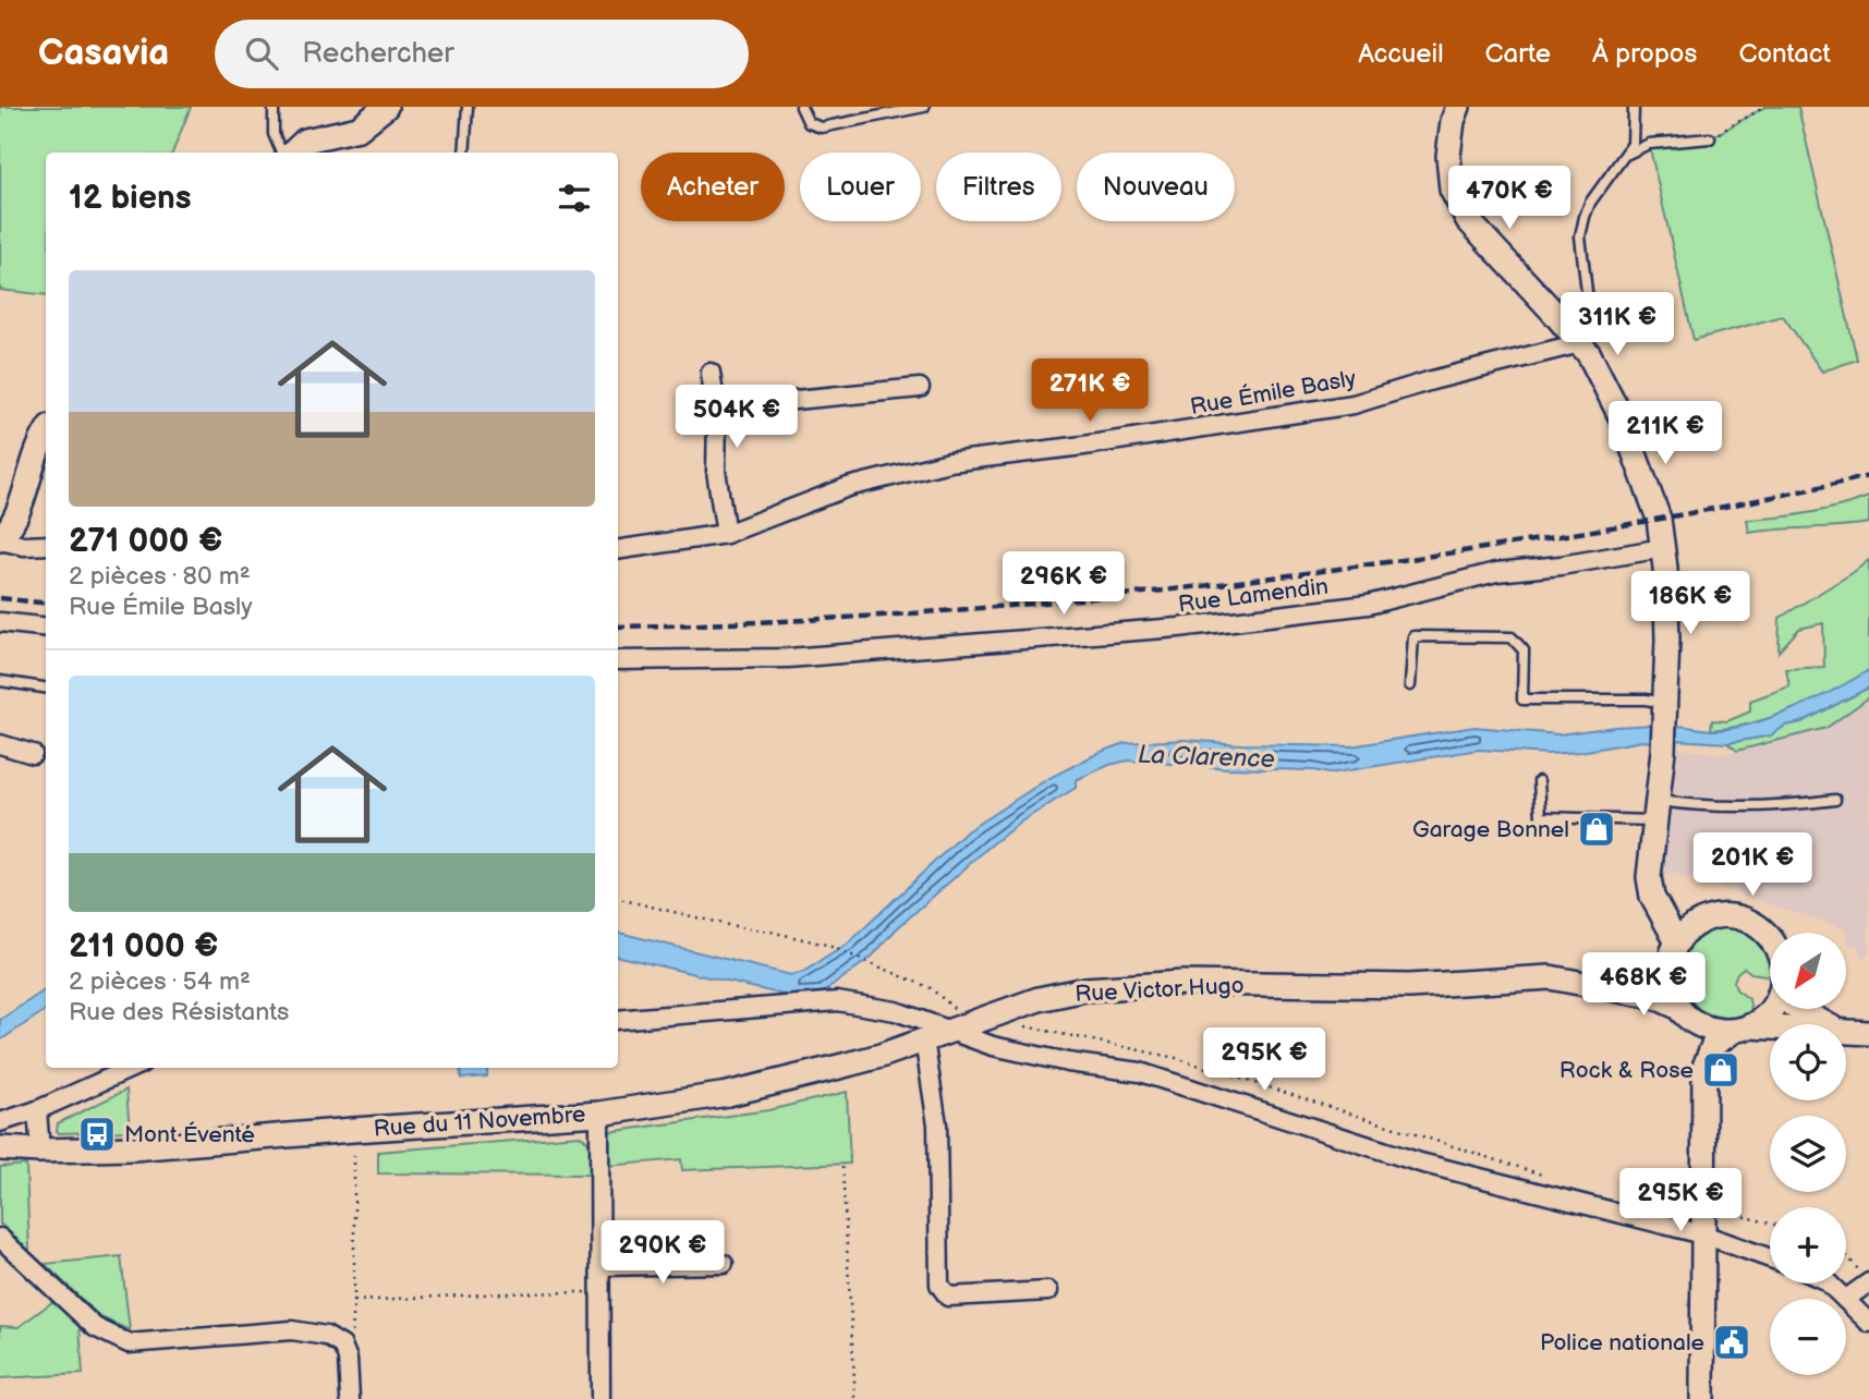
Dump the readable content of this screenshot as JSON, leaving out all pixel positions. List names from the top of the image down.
{
  "streets": {
    "main road": ["Rue Victor Hugo", "Rue du 11 Novembre"],
    "street": ["Rue Émile Basly", "Rue Lamendin"]
  },
  "crossings": [
    ["Rue Victor Hugo", "Rue du 11 Novembre"]
  ],
  "water": ["La Clarence"],
  "places": {
    "shop": ["Garage Bonnel", "Rock & Rose"],
    "bus stop": ["Mont Éventé"],
    "public building": ["Police nationale"]
  },
  "north": "bottom left",
  "page": {
    "header": "Casavia",
    "search": "Rechercher",
    "nav": [
      "Accueil",
      "Carte",
      "À propos",
      "Contact"
    ],
    "chip": [
      "Acheter",
      "Louer",
      "Filtres",
      "Nouveau"
    ],
    "heading": "12 biens",
    "price": [
      "470K €",
      "311K €",
      "271K €",
      "504K €",
      "211K €",
      "296K €",
      "186K €",
      "201K €",
      "468K €",
      "295K €",
      "295K €",
      "290K €"
    ],
    "list": [
      {
        "name": "271 000 €",
        "note": "2 pièces · 80 m² · Rue Émile Basly"
      },
      {
        "name": "211 000 €",
        "note": "2 pièces · 54 m² · Rue des Résistants"
      }
    ],
    "map_buttons": ["+", "−"]
  }
}
